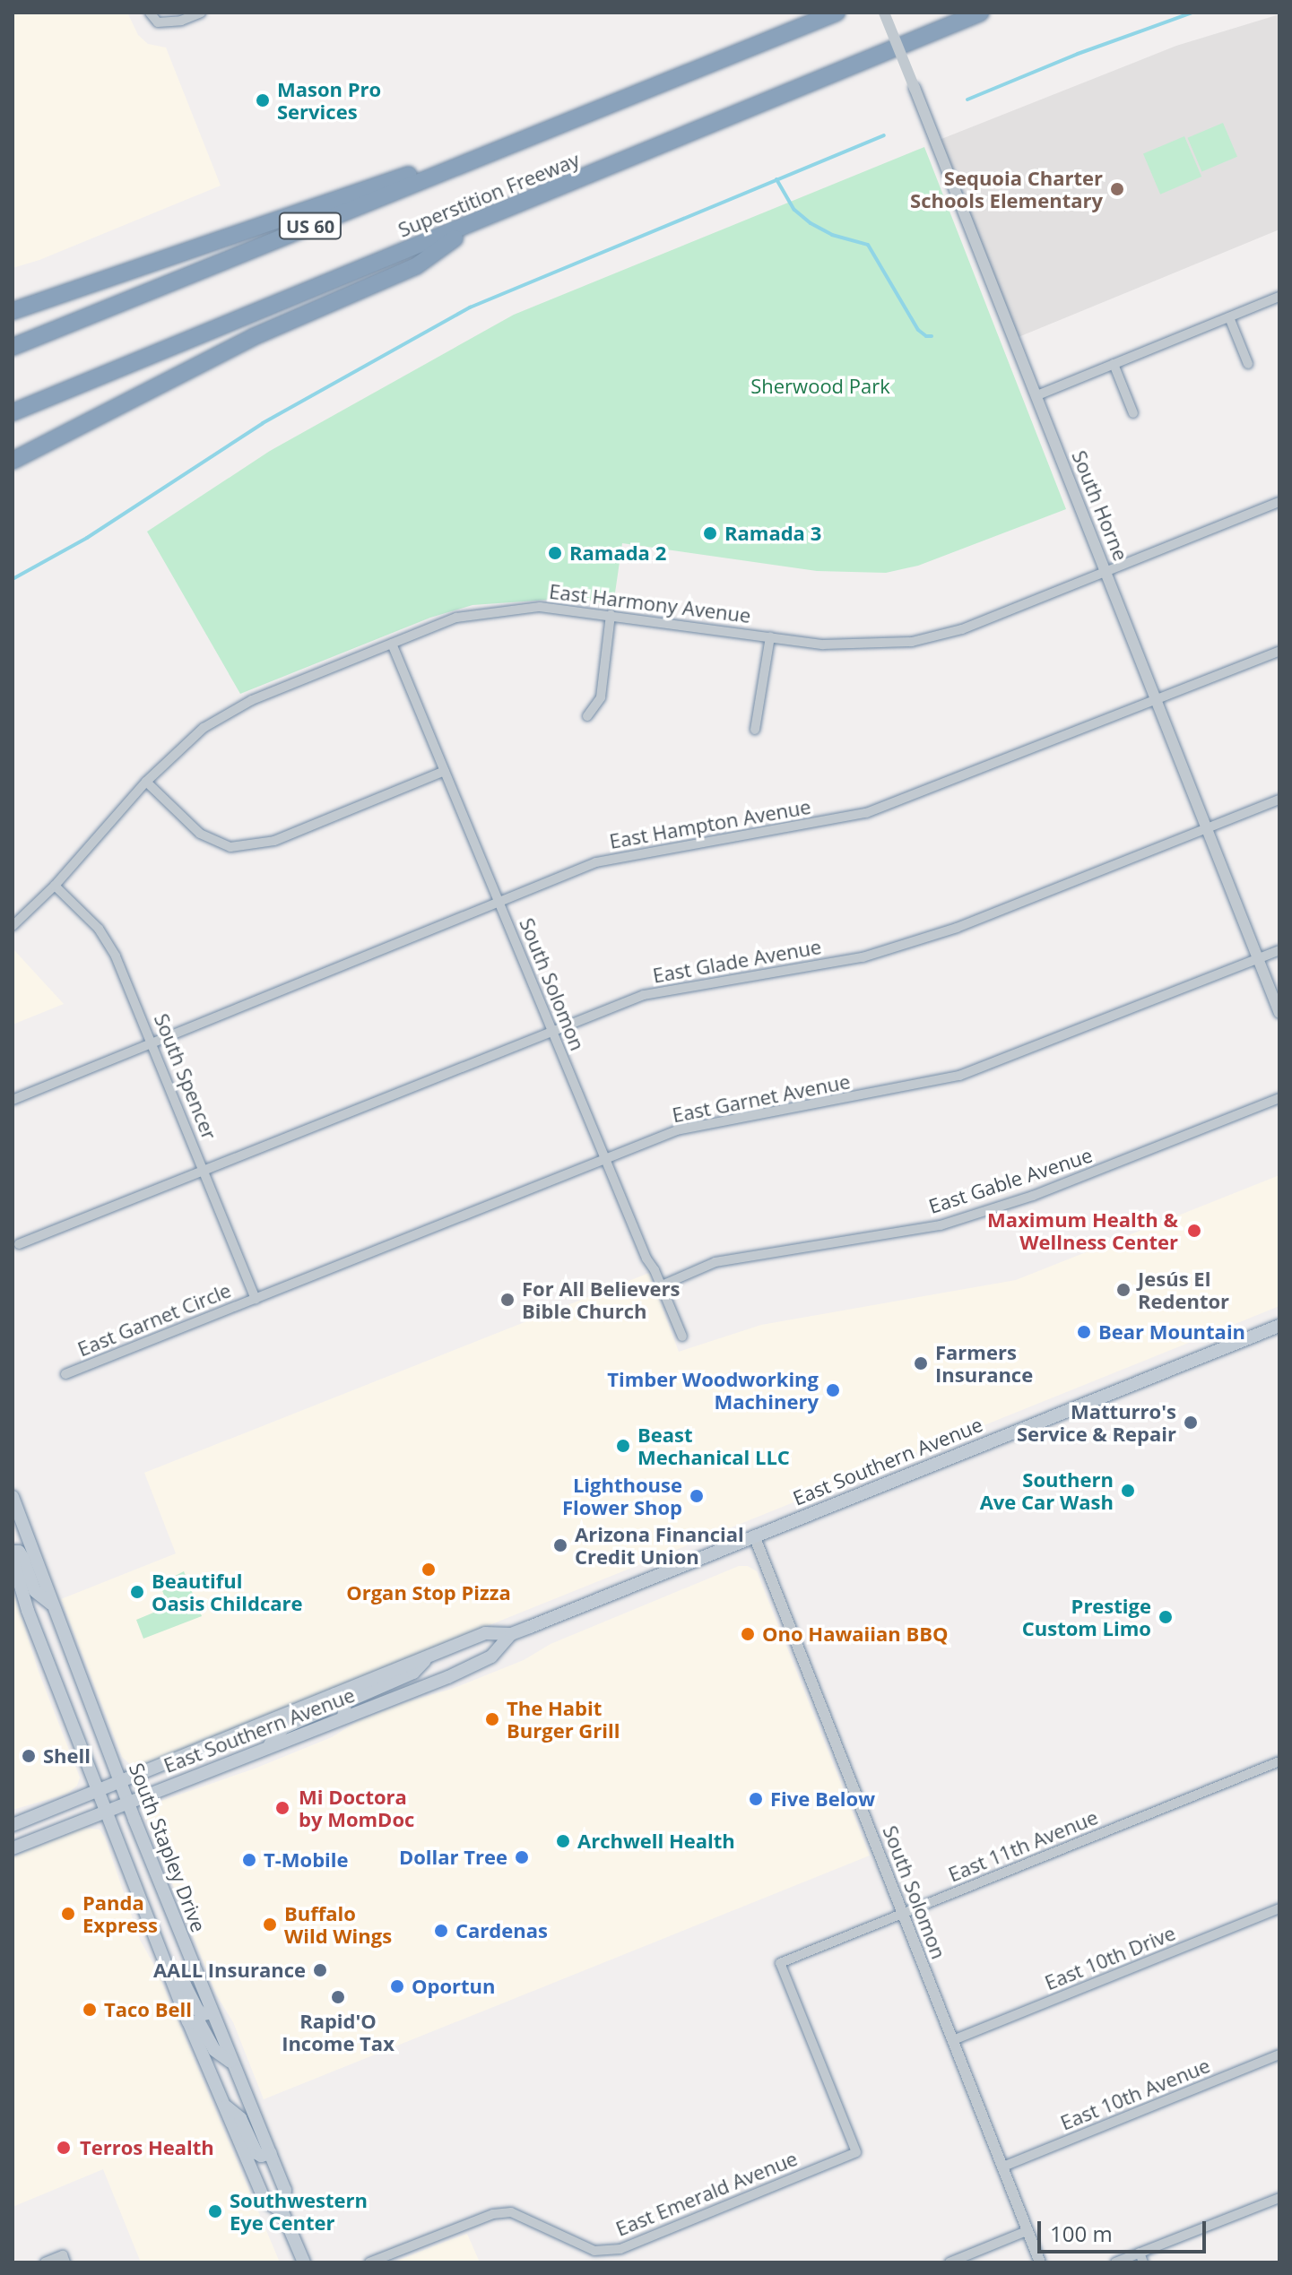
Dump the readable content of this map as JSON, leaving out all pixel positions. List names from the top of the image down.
{
  "streets": {
    "highway": ["Superstition Freeway", "US 60"],
    "main road": ["East Southern Avenue", "South Stapley Drive"],
    "street": [
      "South Horne",
      "East Harmony Avenue",
      "East Hampton Avenue",
      "East Glade Avenue",
      "South Solomon",
      "South Spencer",
      "East Garnet Avenue",
      "East Gable Avenue",
      "East Garnet Circle",
      "East 11th Avenue",
      "East 10th Drive",
      "East 10th Avenue",
      "East Emerald Avenue"
    ]
  },
  "crossings": [
    ["South Horne", "East Harmony Avenue"],
    ["South Horne", "East Hampton Avenue"],
    ["South Horne", "East Glade Avenue"],
    ["South Horne", "East Garnet Avenue"],
    ["East Harmony Avenue", "South Solomon"],
    ["East Harmony Avenue", "South Spencer"],
    ["East Hampton Avenue", "South Solomon"],
    ["East Hampton Avenue", "South Spencer"],
    ["East Glade Avenue", "South Solomon"],
    ["East Glade Avenue", "South Spencer"],
    ["South Solomon", "East Garnet Avenue"],
    ["South Solomon", "East Gable Avenue"],
    ["South Solomon", "East Southern Avenue"],
    ["South Solomon", "East 11th Avenue"],
    ["South Solomon", "East 10th Drive"],
    ["South Solomon", "East 10th Avenue"],
    ["South Spencer", "East Garnet Avenue"],
    ["South Spencer", "East Garnet Circle"],
    ["East Garnet Avenue", "East Garnet Circle"],
    ["East Southern Avenue", "South Stapley Drive"],
    ["East 11th Avenue", "East Emerald Avenue"]
  ],
  "parks": ["Sherwood Park"],
  "places": [
    "Mason Pro Services",
    "Sequoia Charter Schools Elementary",
    "Ramada 3",
    "Ramada 2",
    "Maximum Health & Wellness Center",
    "Jesús El Redentor",
    "For All Believers Bible Church",
    "Bear Mountain",
    "Farmers Insurance",
    "Timber Woodworking Machinery",
    "Matturro's Service & Repair",
    "Beast Mechanical LLC",
    "Southern Ave Car Wash",
    "Lighthouse Flower Shop",
    "Arizona Financial Credit Union",
    "Organ Stop Pizza",
    "Beautiful Oasis Childcare",
    "Prestige Custom Limo",
    "Ono Hawaiian BBQ",
    "The Habit Burger Grill",
    "Shell",
    "Five Below",
    "Mi Doctora by MomDoc",
    "Archwell Health",
    "Dollar Tree",
    "T-Mobile",
    "Panda Express",
    "Buffalo Wild Wings",
    "Cardenas",
    "AALL Insurance",
    "Oportun",
    "Rapid'O Income Tax",
    "Taco Bell",
    "Terros Health",
    "Southwestern Eye Center"
  ],
  "scale_bar": "100 m"
}
